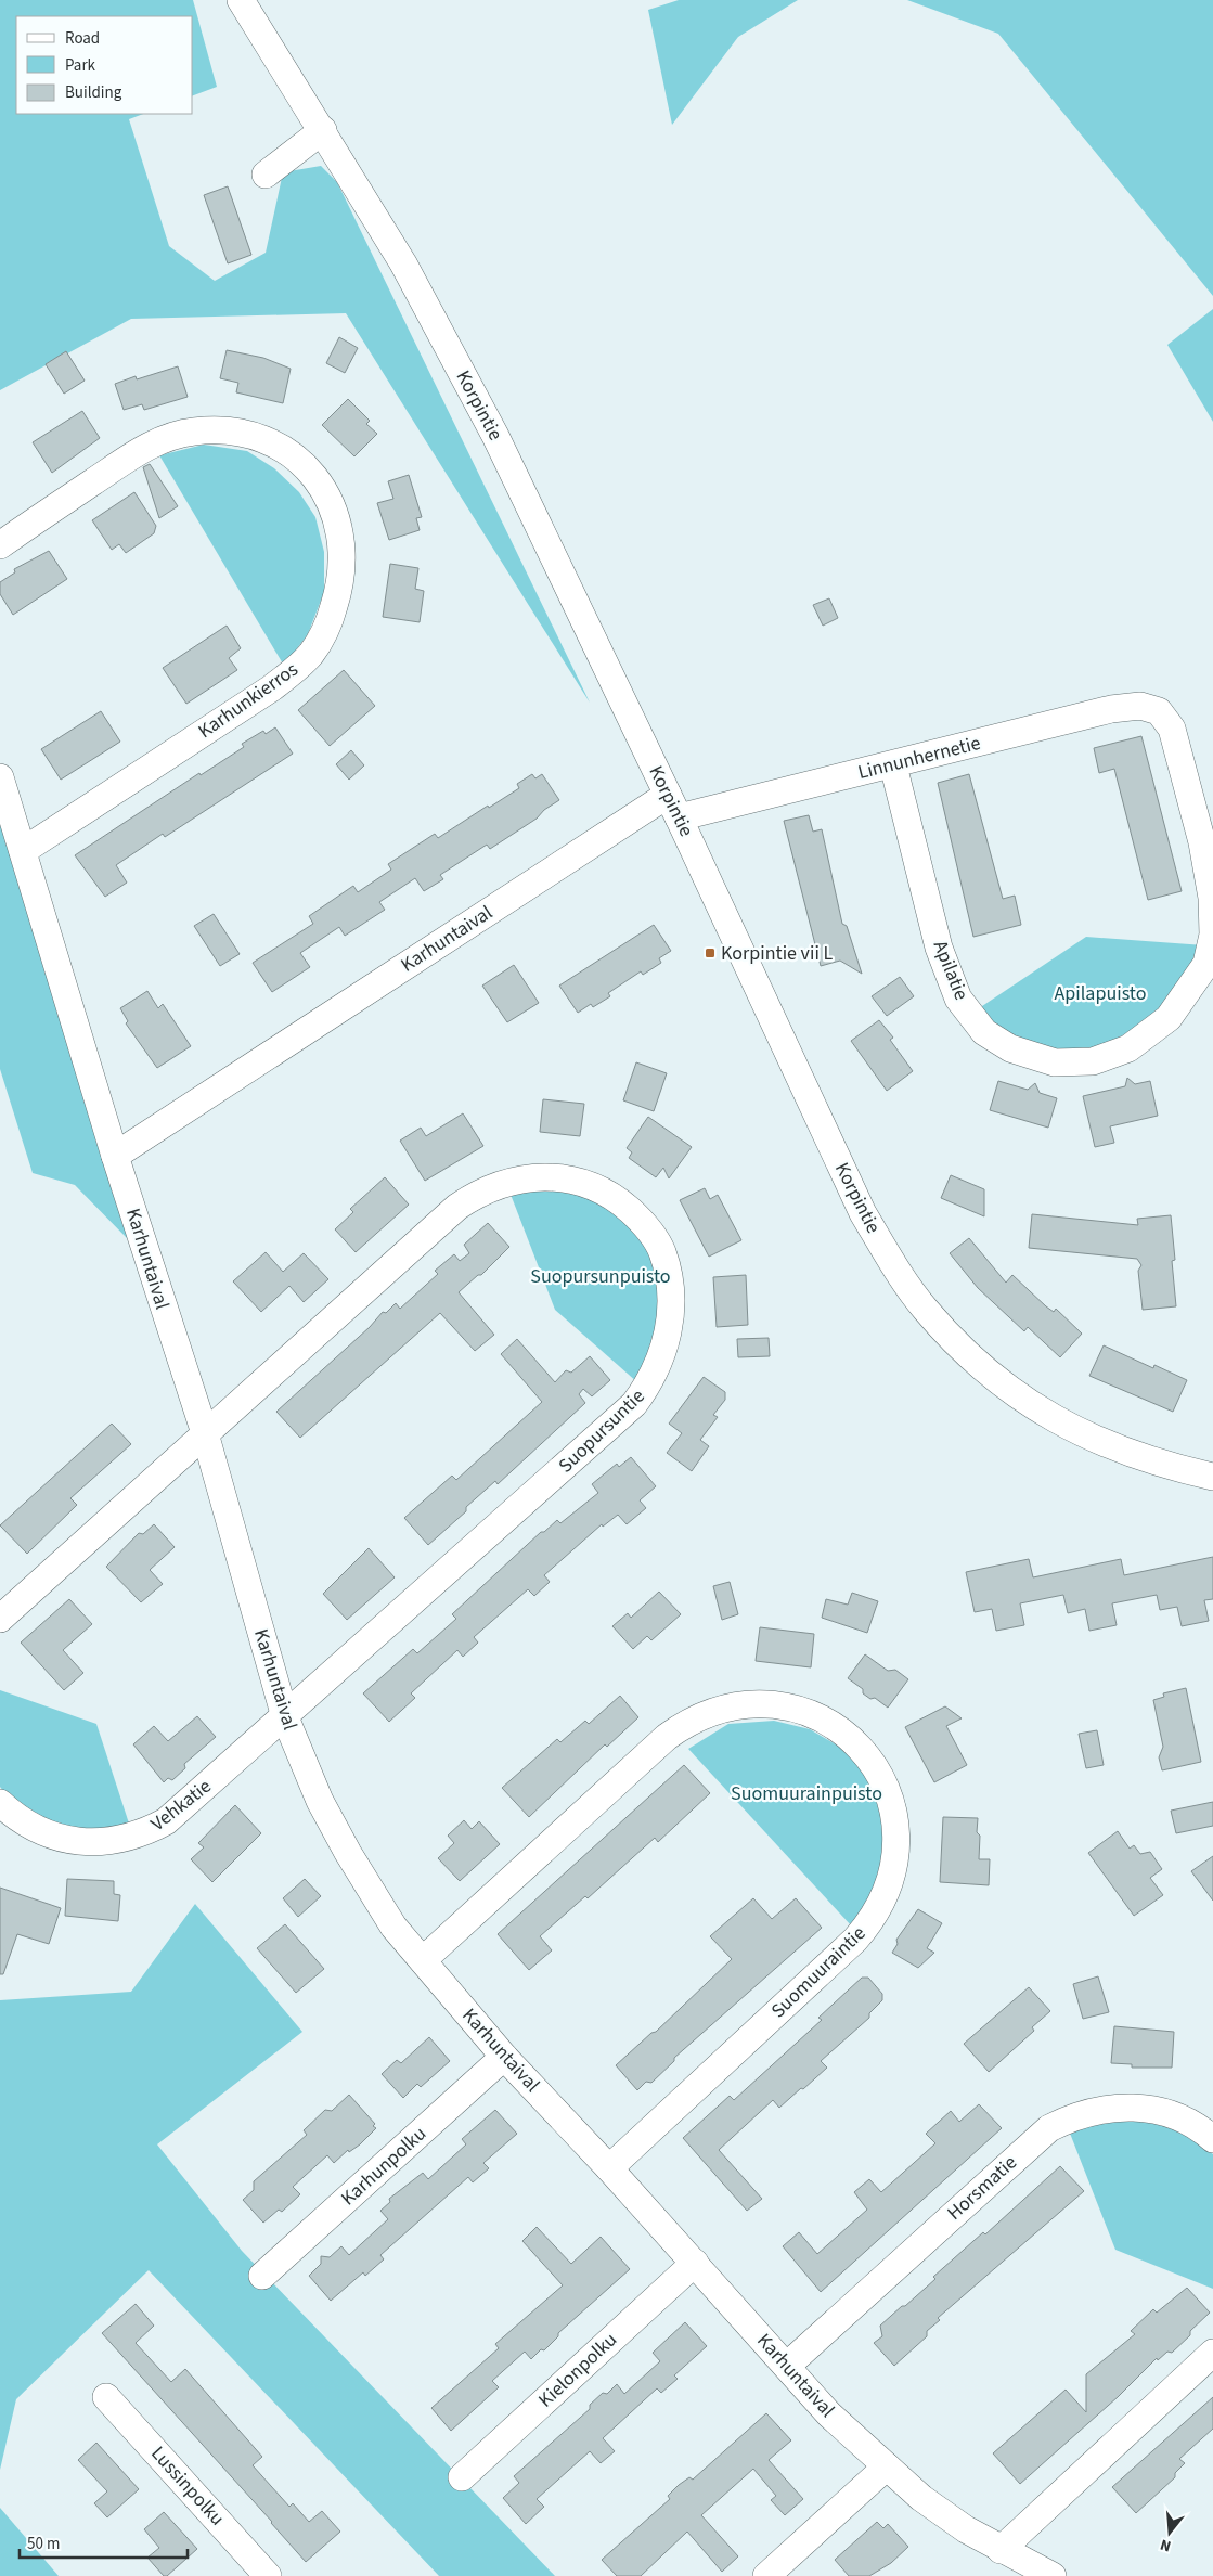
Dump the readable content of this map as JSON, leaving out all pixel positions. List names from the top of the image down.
{
  "streets": {
    "street": [
      "Korpintie",
      "Karhunkierros",
      "Linnunhernetie",
      "Karhuntaival",
      "Apilatie",
      "Suopursuntie",
      "Vehkatie",
      "Suomuuraintie",
      "Karhunpolku",
      "Horsmatie",
      "Kielonpolku",
      "Lussinpolku"
    ]
  },
  "crossings": [
    ["Korpintie", "Linnunhernetie"],
    ["Korpintie", "Karhuntaival"],
    ["Linnunhernetie", "Karhuntaival"],
    ["Linnunhernetie", "Apilatie"],
    ["Karhuntaival", "Suopursuntie"],
    ["Karhuntaival", "Vehkatie"],
    ["Karhuntaival", "Suomuuraintie"],
    ["Karhuntaival", "Karhunpolku"],
    ["Karhuntaival", "Horsmatie"],
    ["Karhuntaival", "Kielonpolku"],
    ["Suopursuntie", "Vehkatie"]
  ],
  "parks": ["Apilapuisto", "Suopursunpuisto", "Suomuurainpuisto"],
  "places": {
    "transit": ["Korpintie vii L"]
  },
  "legend": ["Road", "Park", "Building"],
  "scale_bar": "50 m",
  "north": "bottom"
}
